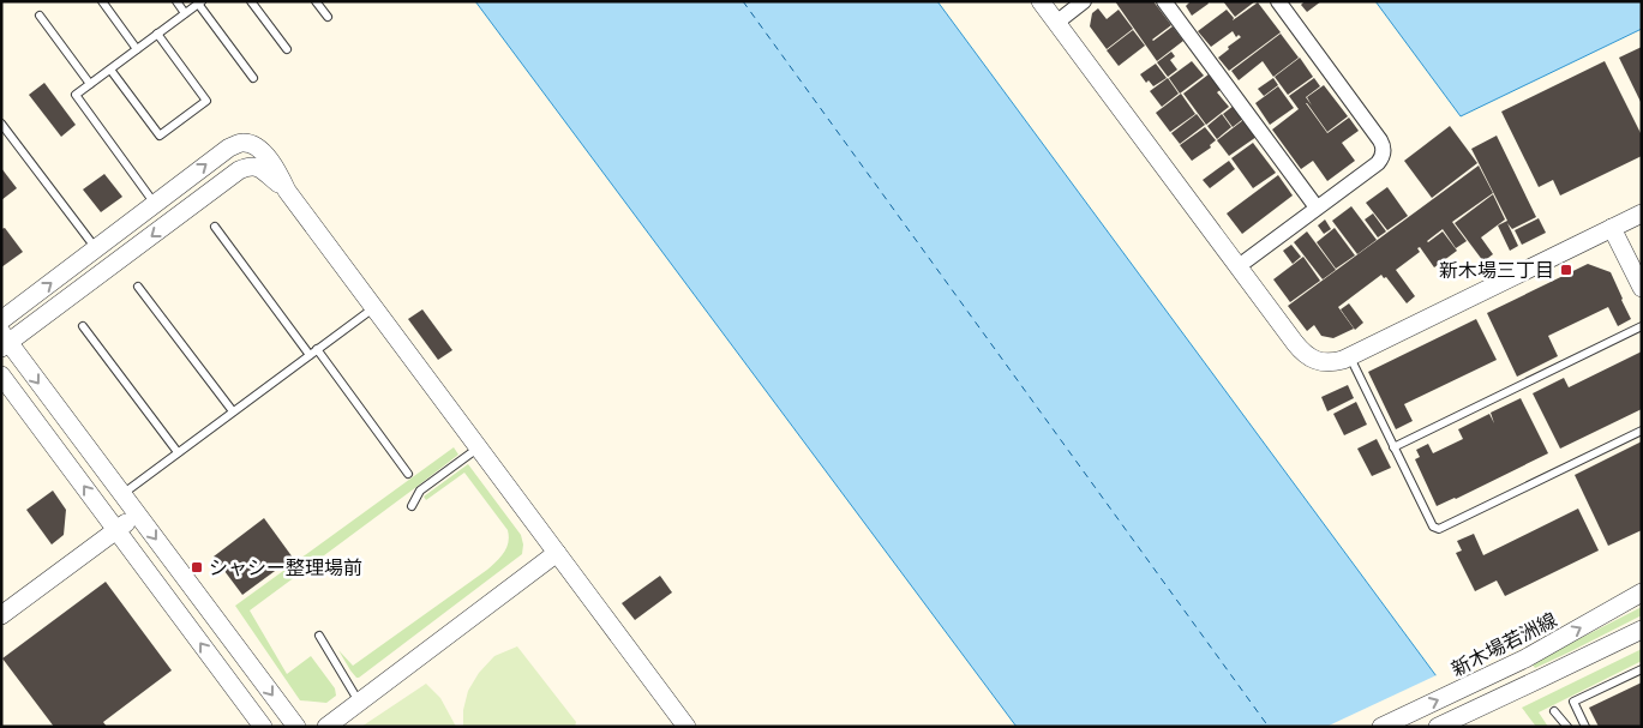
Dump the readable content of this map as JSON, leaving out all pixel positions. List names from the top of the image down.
{
  "streets": {
    "street": ["新木場若洲線"]
  },
  "places": {
    "transit": ["新木場三丁目", "シャシー整理場前"]
  }
}
